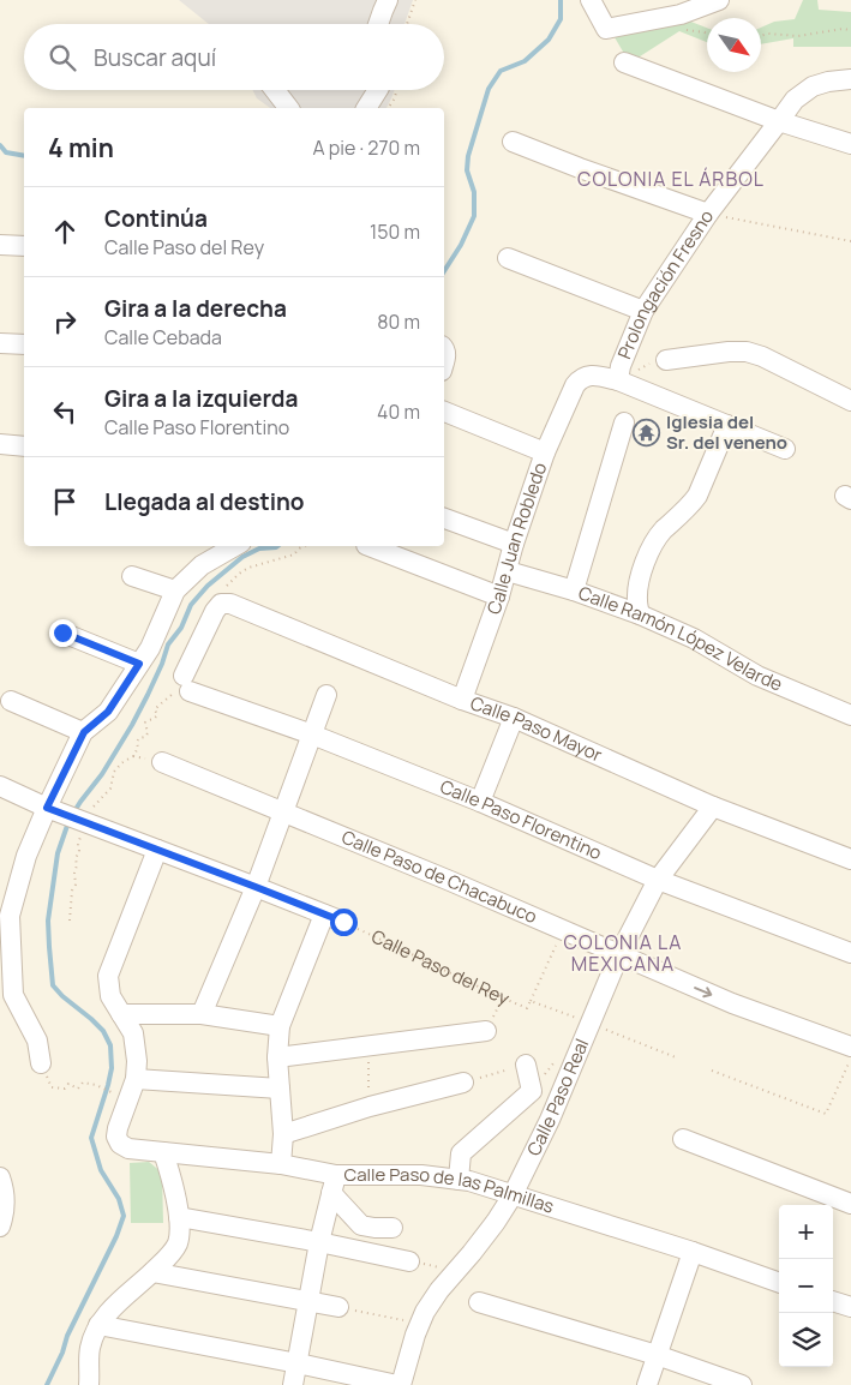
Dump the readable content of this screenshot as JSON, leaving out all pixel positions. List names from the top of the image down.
{
  "streets": {
    "street": [
      "Prolongación Fresno",
      "Calle Juan Robledo",
      "Calle Ramón López Velarde",
      "Calle Paso Mayor",
      "Calle Paso Florentino",
      "Calle Paso de Chacabuco",
      "Calle Paso Real",
      "Calle Paso de las Palmillas"
    ],
    "path": ["Calle Paso del Rey"]
  },
  "crossings": [
    ["Prolongación Fresno", "Calle Juan Robledo"],
    ["Calle Juan Robledo", "Calle Ramón López Velarde"],
    ["Calle Juan Robledo", "Calle Paso Mayor"],
    ["Calle Paso Mayor", "Calle Paso Florentino"],
    ["Calle Paso Mayor", "Calle Paso Real"],
    ["Calle Paso Florentino", "Calle Paso Real"],
    ["Calle Paso de Chacabuco", "Calle Paso Real"],
    ["Calle Paso del Rey", "Calle Paso Real"],
    ["Calle Paso Real", "Calle Paso de las Palmillas"]
  ],
  "districts": ["COLONIA EL ÁRBOL", "COLONIA LA MEXICANA"],
  "places": {
    "temple": ["Iglesia del Sr. del veneno"]
  },
  "north": "bottom right",
  "page": {
    "search": "Buscar aquí",
    "heading": ["4 min", "A pie · 270 m"],
    "list": [
      ["Continúa", "Calle Paso del Rey", "150 m"],
      ["Gira a la derecha", "Calle Cebada", "80 m"],
      ["Gira a la izquierda", "Calle Paso Florentino", "40 m"],
      "Llegada al destino"
    ],
    "map_buttons": ["+", "−"]
  }
}
